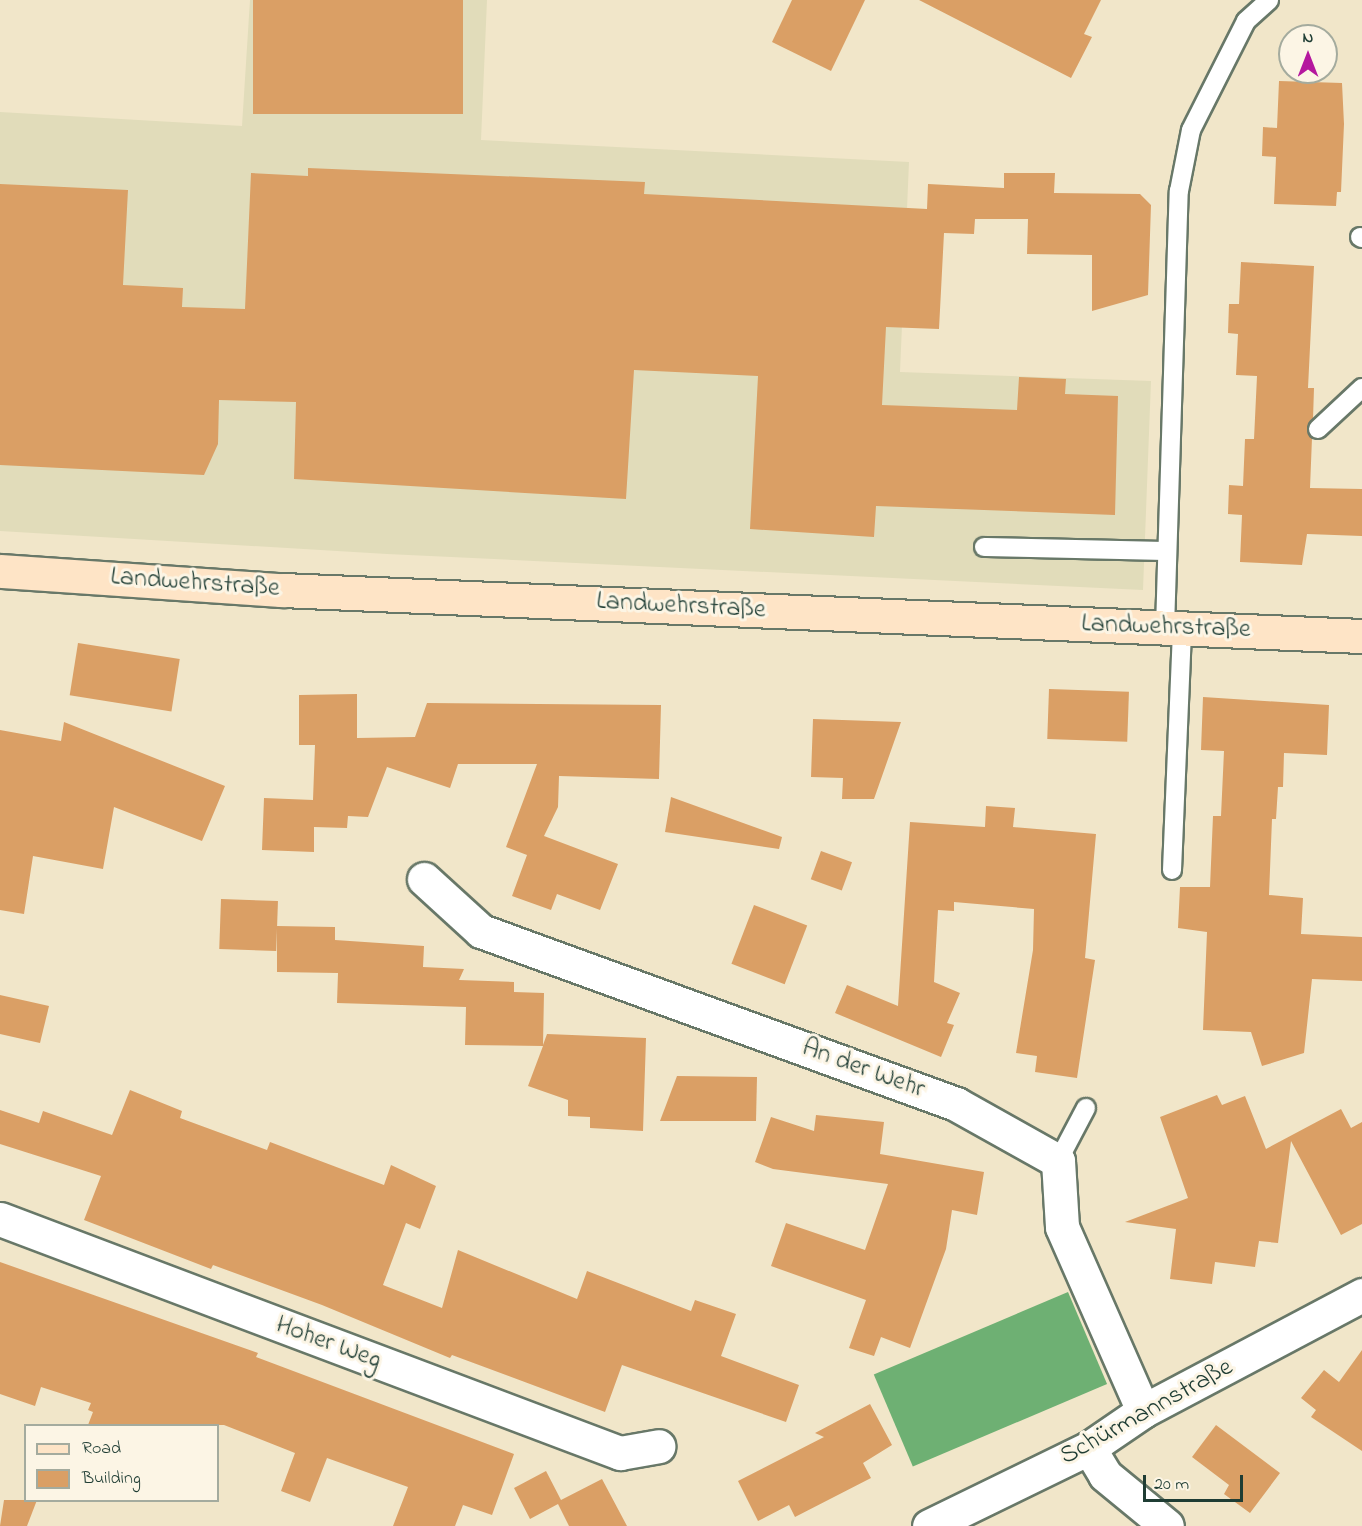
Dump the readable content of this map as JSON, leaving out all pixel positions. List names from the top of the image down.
{
  "streets": {
    "street": [
      "Landwehrstraße",
      "An der Wehr",
      "Hoher Weg",
      "Schürmannstraße"
    ]
  },
  "legend": ["Road", "Building"],
  "scale_bar": "20 m",
  "north": "top"
}
